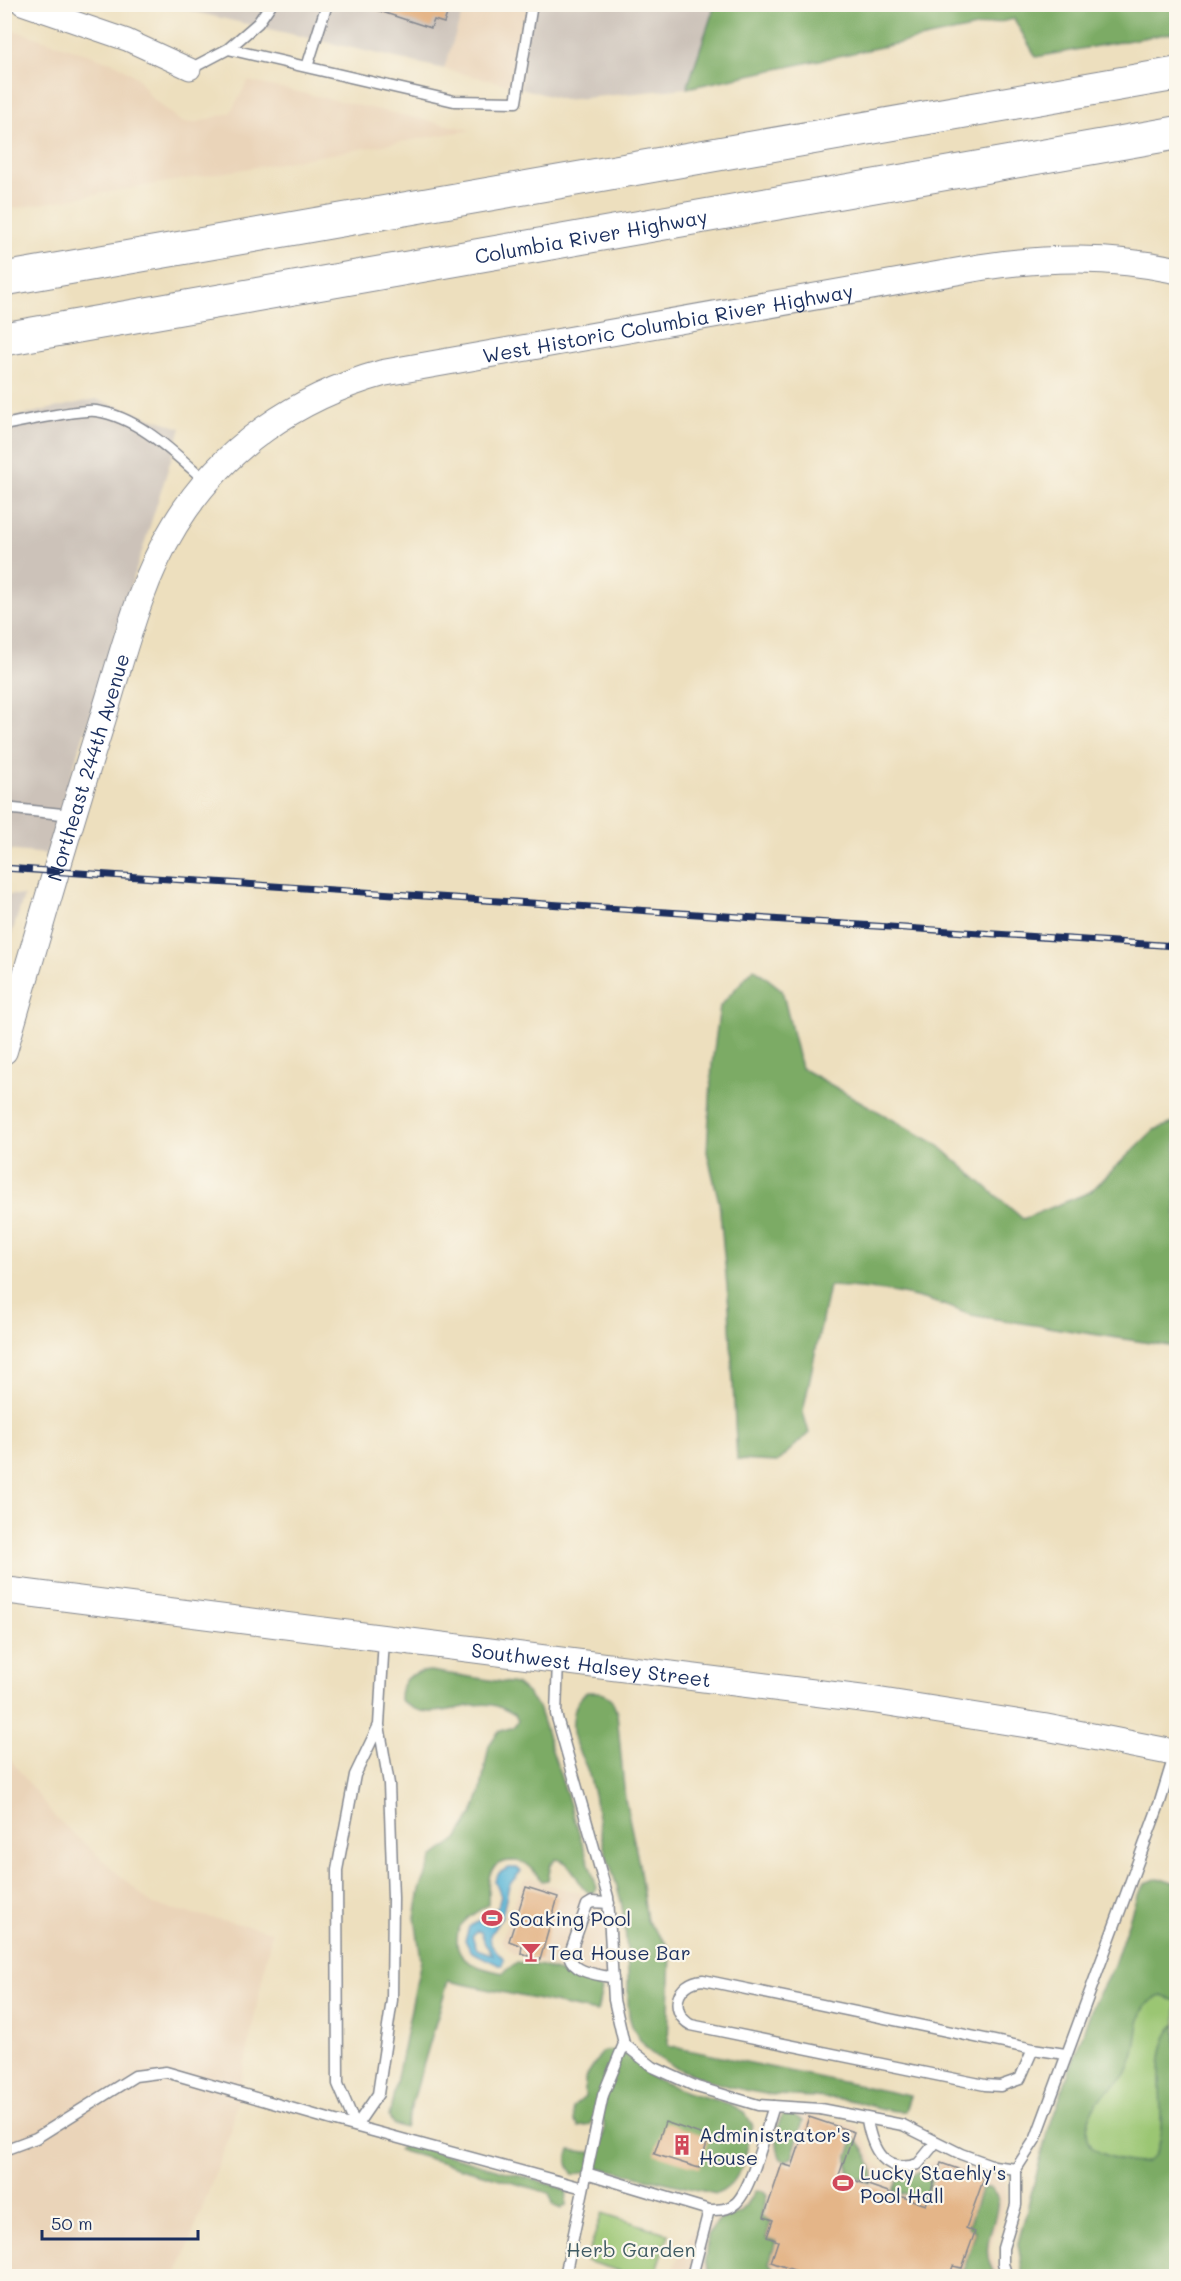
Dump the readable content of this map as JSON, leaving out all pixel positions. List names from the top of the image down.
{
  "streets": {
    "highway": ["Columbia River Highway"],
    "street": ["West Historic Columbia River Highway", "Northeast 244th Avenue", "Southwest Halsey Street"]
  },
  "crossings": [
    ["West Historic Columbia River Highway", "Northeast 244th Avenue"]
  ],
  "parks": ["Herb Garden"],
  "places": {
    "sports": ["Soaking Pool", "Lucky Staehly's Pool Hall"],
    "bar": ["Tea House Bar"],
    "building": ["Administrator's House"]
  },
  "scale_bar": "50 m"
}
